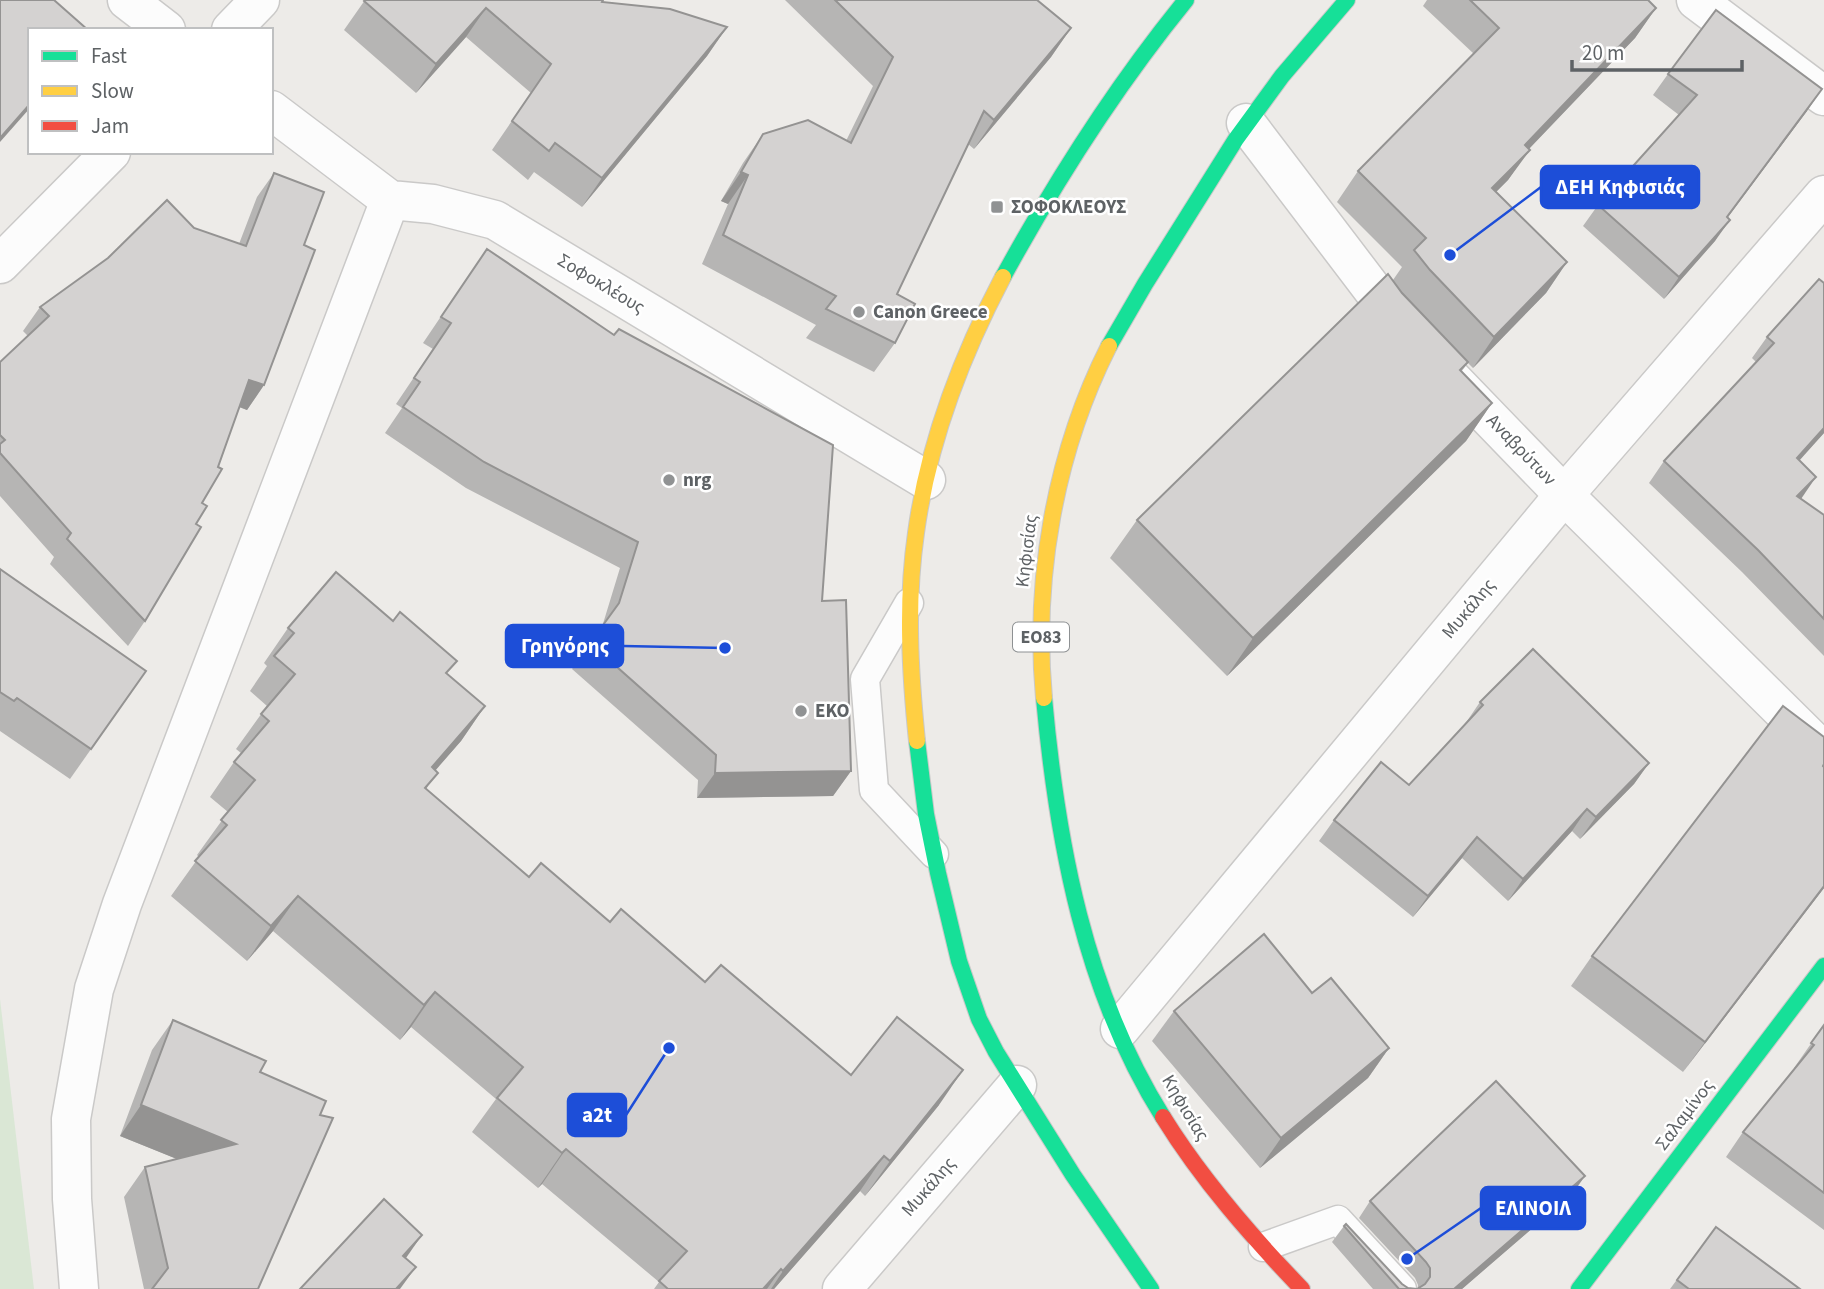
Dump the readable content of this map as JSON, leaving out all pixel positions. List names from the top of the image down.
{
  "streets": {
    "main road": ["Κηφισίας", "ΕΟ83", "Σαλαμίνος"],
    "street": ["Σοφοκλέους", "Αναβρύτων", "Μυκάλης"]
  },
  "crossings": [
    ["Αναβρύτων", "Κηφισίας"],
    ["Αναβρύτων", "Μυκάλης"],
    ["Κηφισίας", "Μυκάλης"]
  ],
  "places": {
    "transit": ["ΣΟΦΟΚΛΕΟΥΣ"],
    "other": [
      "ΔΕΗ Κηφισιάς",
      "Canon Greece",
      "nrg",
      "Γρηγόρης",
      "EKO",
      "a2t",
      "ΕΛΙΝΟΙΛ"
    ]
  },
  "legend": ["Fast", "Slow", "Jam"],
  "scale_bar": "20 m"
}
